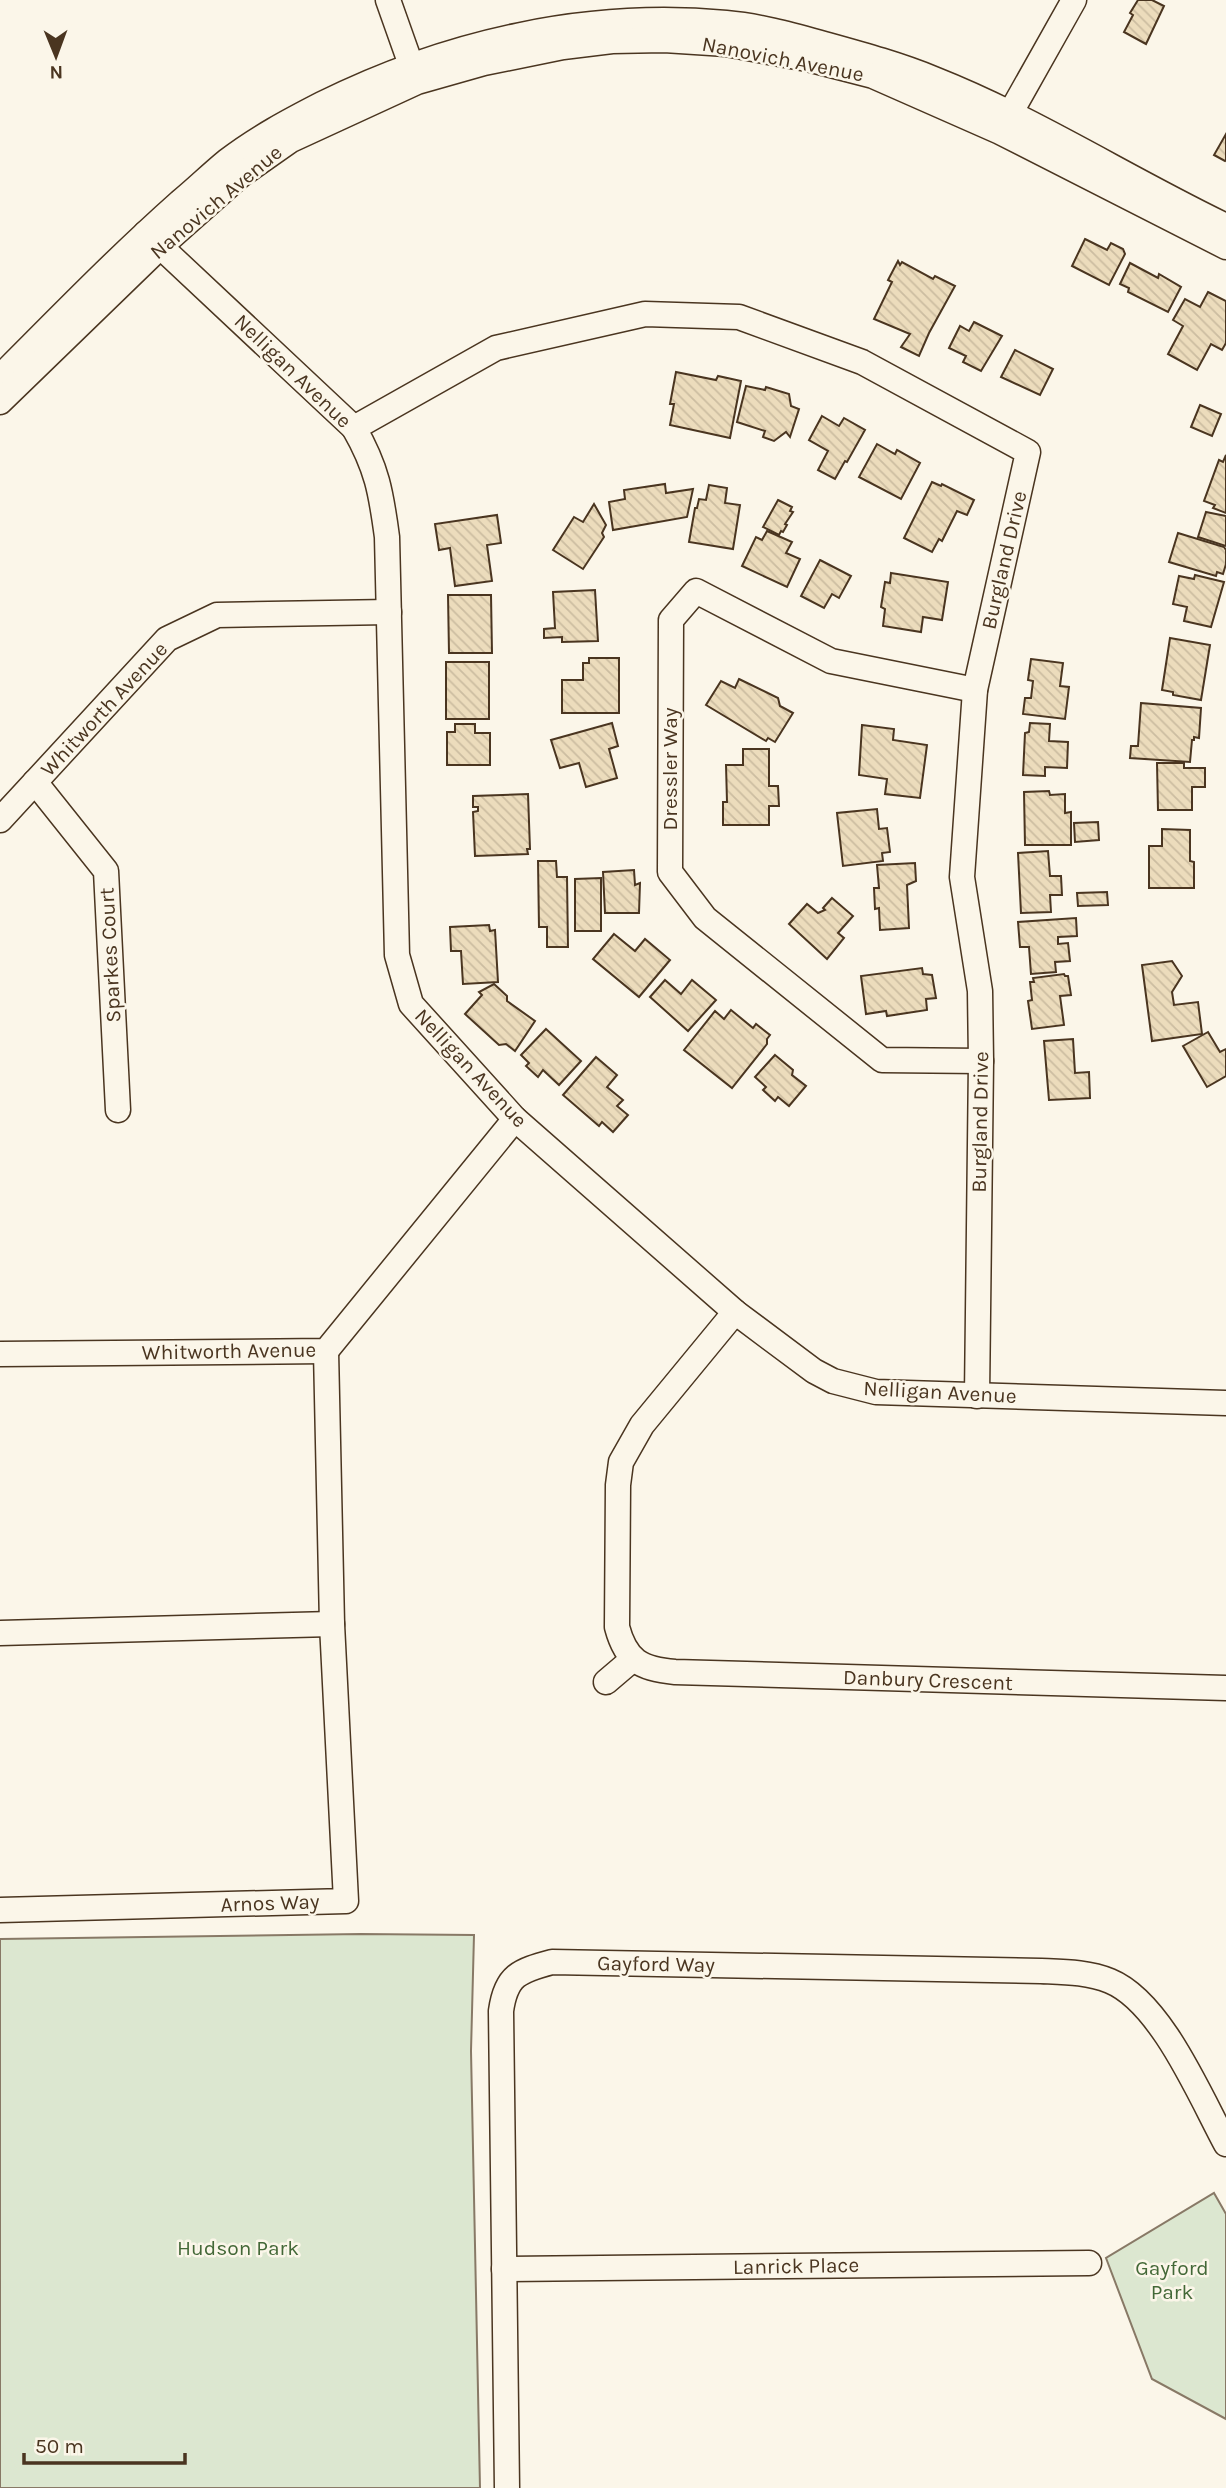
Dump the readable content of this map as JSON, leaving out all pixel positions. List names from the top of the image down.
{
  "streets": {
    "street": [
      "Nanovich Avenue",
      "Nelligan Avenue",
      "Burgland Drive",
      "Whitworth Avenue",
      "Dressler Way",
      "Sparkes Court",
      "Danbury Crescent",
      "Arnos Way",
      "Gayford Way",
      "Lanrick Place"
    ]
  },
  "crossings": [
    ["Nanovich Avenue", "Nelligan Avenue"],
    ["Nelligan Avenue", "Burgland Drive"],
    ["Nelligan Avenue", "Whitworth Avenue"],
    ["Burgland Drive", "Dressler Way"],
    ["Whitworth Avenue", "Sparkes Court"],
    ["Whitworth Avenue", "Arnos Way"],
    ["Gayford Way", "Lanrick Place"]
  ],
  "parks": ["Hudson Park", "Gayford Park"],
  "scale_bar": "50 m",
  "north": "bottom"
}
